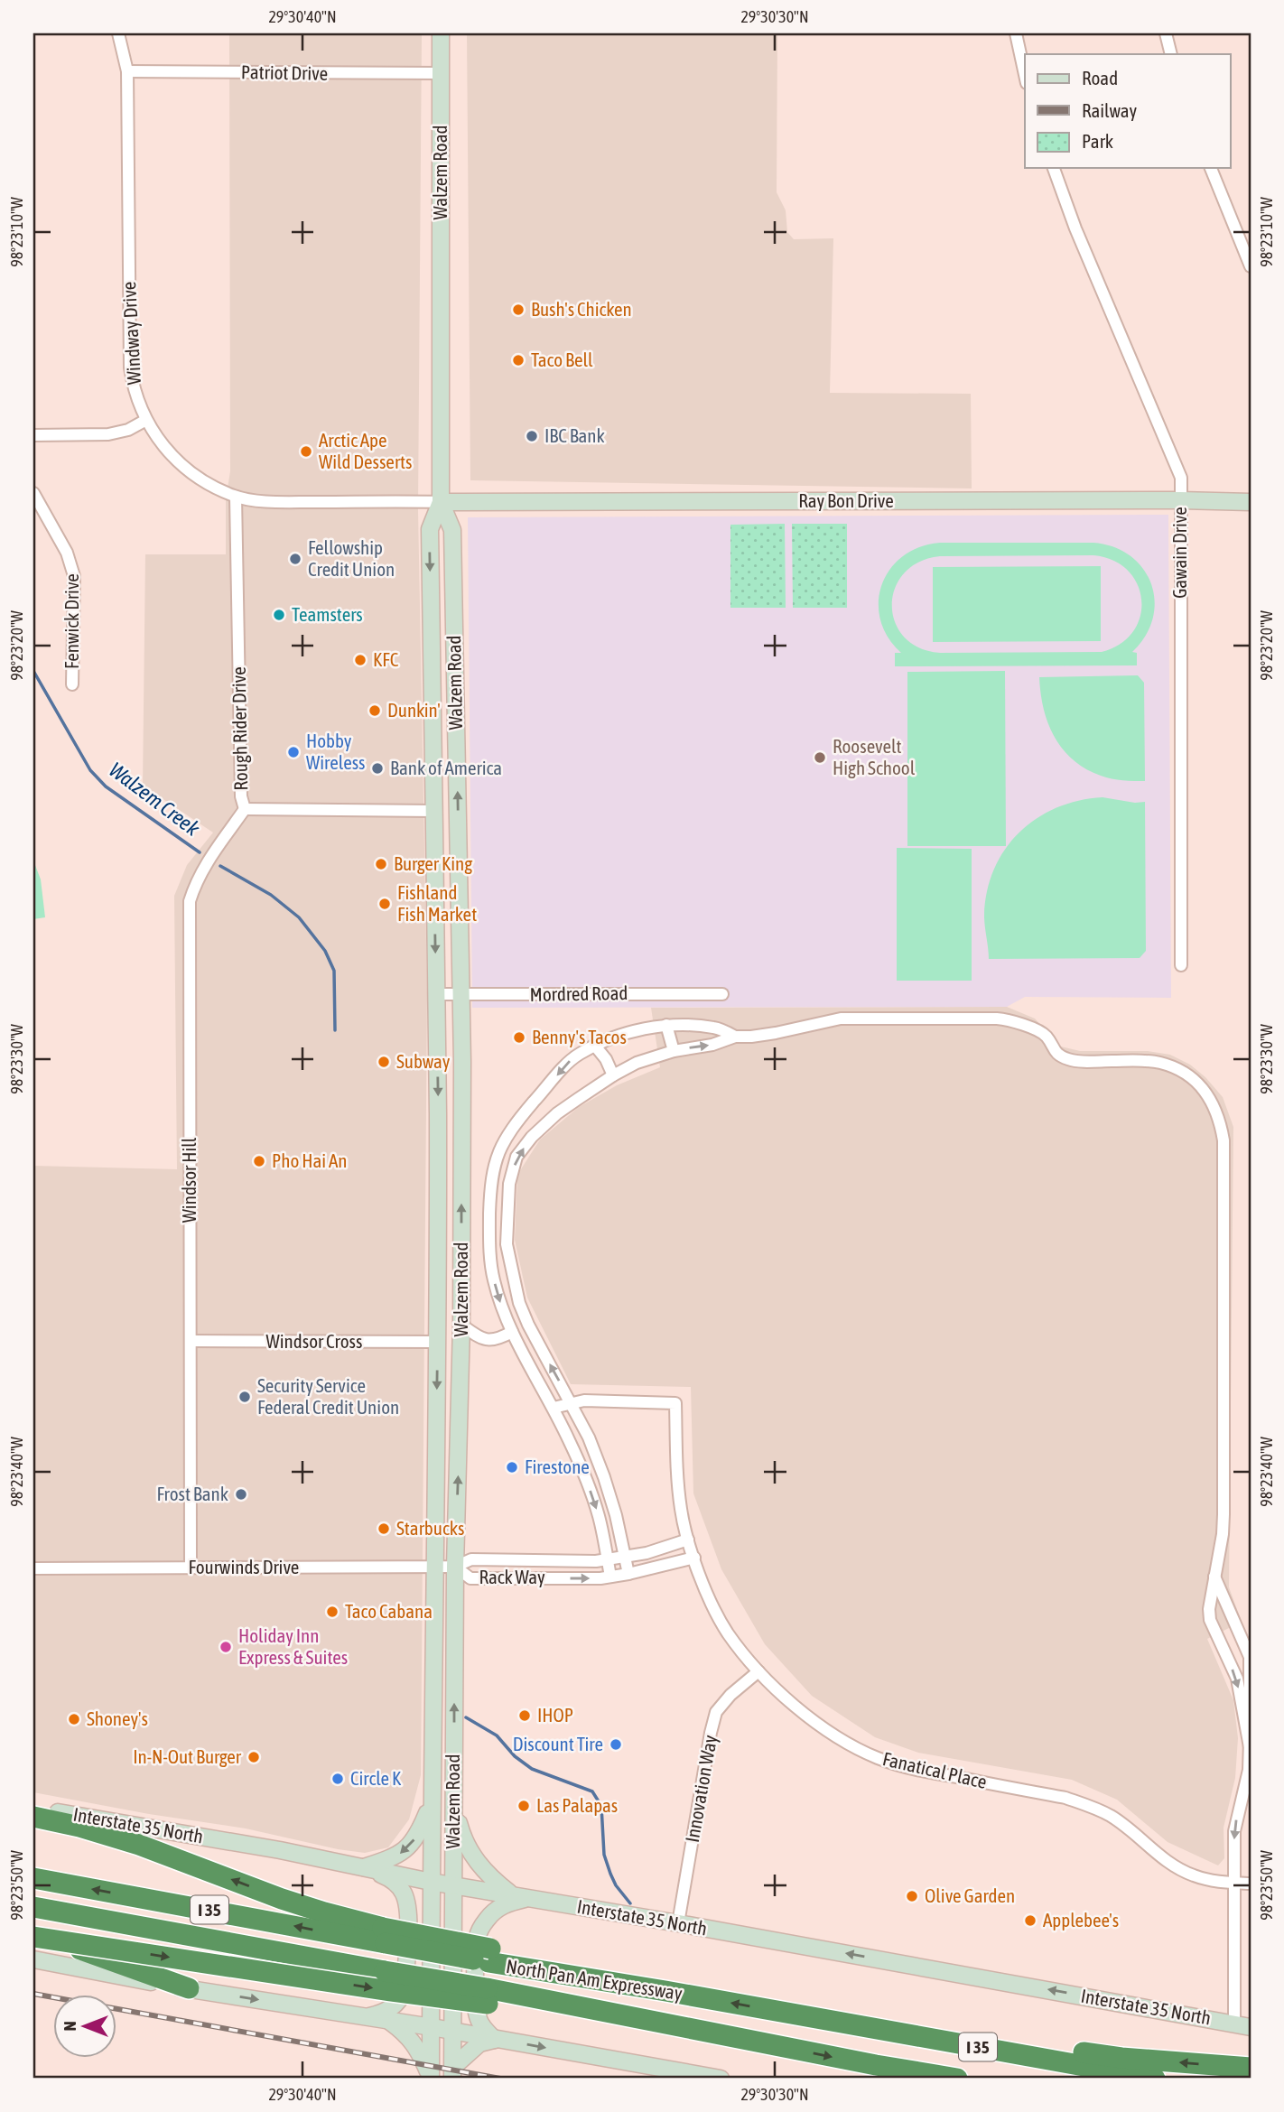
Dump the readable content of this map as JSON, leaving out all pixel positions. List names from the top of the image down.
{
  "streets": {
    "highway": ["I 35", "North Pan Am Expressway"],
    "main road": ["Walzem Road", "Ray Bon Drive", "Interstate 35 North"],
    "street": [
      "Patriot Drive",
      "Windway Drive",
      "Gawain Drive",
      "Fenwick Drive",
      "Rough Rider Drive",
      "Mordred Road",
      "Windsor Hill",
      "Windsor Cross",
      "Fourwinds Drive",
      "Rack Way",
      "Fanatical Place",
      "Innovation Way"
    ]
  },
  "crossings": [
    ["Patriot Drive", "Walzem Road"],
    ["Patriot Drive", "Windway Drive"],
    ["Walzem Road", "Windway Drive"],
    ["Walzem Road", "Ray Bon Drive"],
    ["Walzem Road", "Rough Rider Drive"],
    ["Walzem Road", "Mordred Road"],
    ["Walzem Road", "Windsor Cross"],
    ["Walzem Road", "Fourwinds Drive"],
    ["Walzem Road", "Rack Way"],
    ["Walzem Road", "Interstate 35 North"],
    ["Windway Drive", "Ray Bon Drive"],
    ["Windway Drive", "Rough Rider Drive"],
    ["Ray Bon Drive", "Gawain Drive"],
    ["Rough Rider Drive", "Windsor Hill"],
    ["Windsor Hill", "Windsor Cross"],
    ["Windsor Hill", "Fourwinds Drive"],
    ["Fourwinds Drive", "Rack Way"],
    ["Rack Way", "Fanatical Place"],
    ["Fanatical Place", "Innovation Way"],
    ["Innovation Way", "Interstate 35 North"]
  ],
  "one_way": ["Interstate 35 North"],
  "water": ["Walzem Creek"],
  "places": [
    "Bush's Chicken",
    "Taco Bell",
    "IBC Bank",
    "Arctic Ape Wild Desserts",
    "Fellowship Credit Union",
    "Teamsters",
    "KFC",
    "Dunkin'",
    "Hobby Wireless",
    "Roosevelt High School",
    "Bank of America",
    "Burger King",
    "Fishland Fish Market",
    "Benny's Tacos",
    "Subway",
    "Pho Hai An",
    "Security Service Federal Credit Union",
    "Firestone",
    "Frost Bank",
    "Starbucks",
    "Taco Cabana",
    "Holiday Inn Express & Suites",
    "IHOP",
    "Shoney's",
    "Discount Tire",
    "In-N-Out Burger",
    "Circle K",
    "Las Palapas",
    "Olive Garden",
    "Applebee's"
  ],
  "legend": ["Road", "Railway", "Park"],
  "north": "left",
  "coordinates": [
    "29°30'40\"N",
    "29°30'30\"N",
    "98°23'10\"W",
    "98°23'20\"W",
    "98°23'30\"W",
    "98°23'40\"W",
    "98°23'50\"W"
  ]
}
